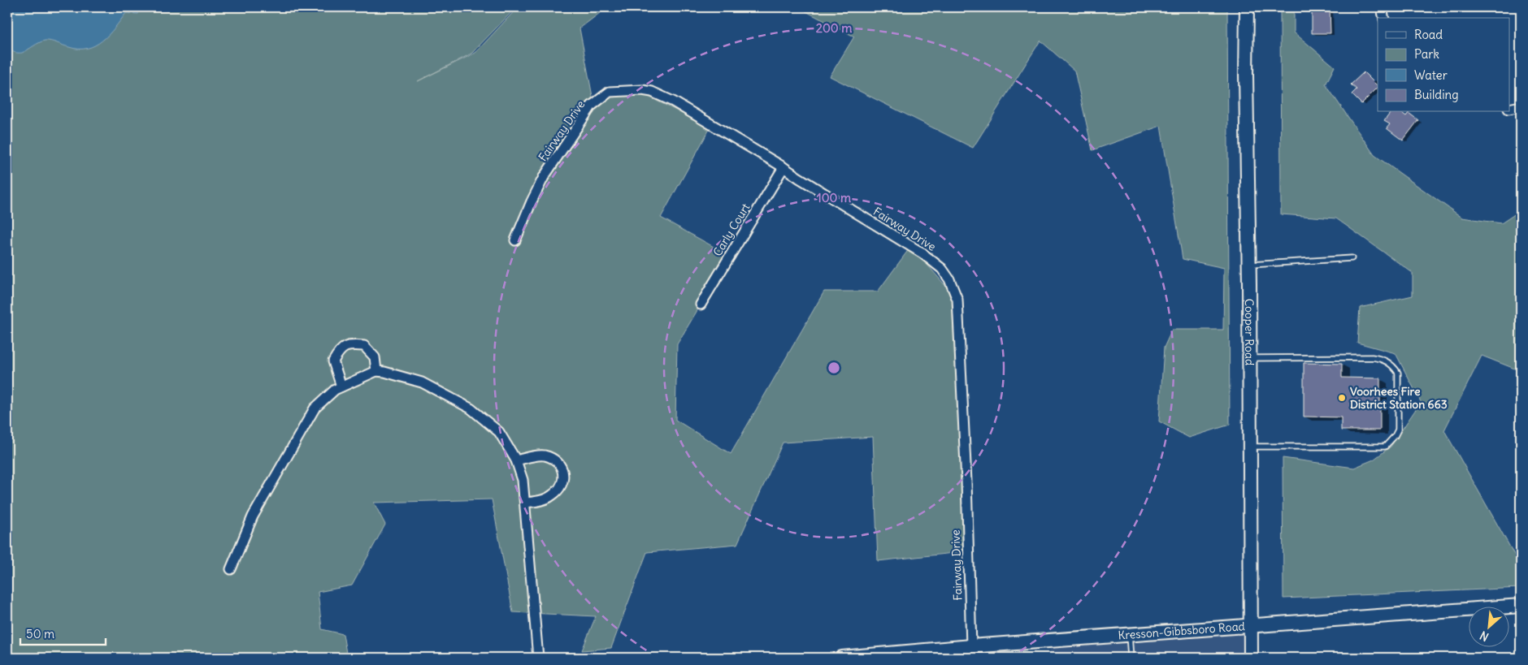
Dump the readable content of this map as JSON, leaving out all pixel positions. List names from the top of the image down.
{
  "streets": {
    "street": [
      "Fairway Drive",
      "Carly Court",
      "Cooper Road",
      "Kresson-Gibbsboro Road"
    ]
  },
  "crossings": [
    ["Fairway Drive", "Carly Court"],
    ["Fairway Drive", "Kresson-Gibbsboro Road"],
    ["Cooper Road", "Kresson-Gibbsboro Road"]
  ],
  "places": ["Voorhees Fire District Station 663"],
  "legend": [
    "Road",
    "Park",
    "Water",
    "Building"
  ],
  "scale_bar": "50 m",
  "north": "bottom left",
  "rings": ["200 m", "100 m"]
}
